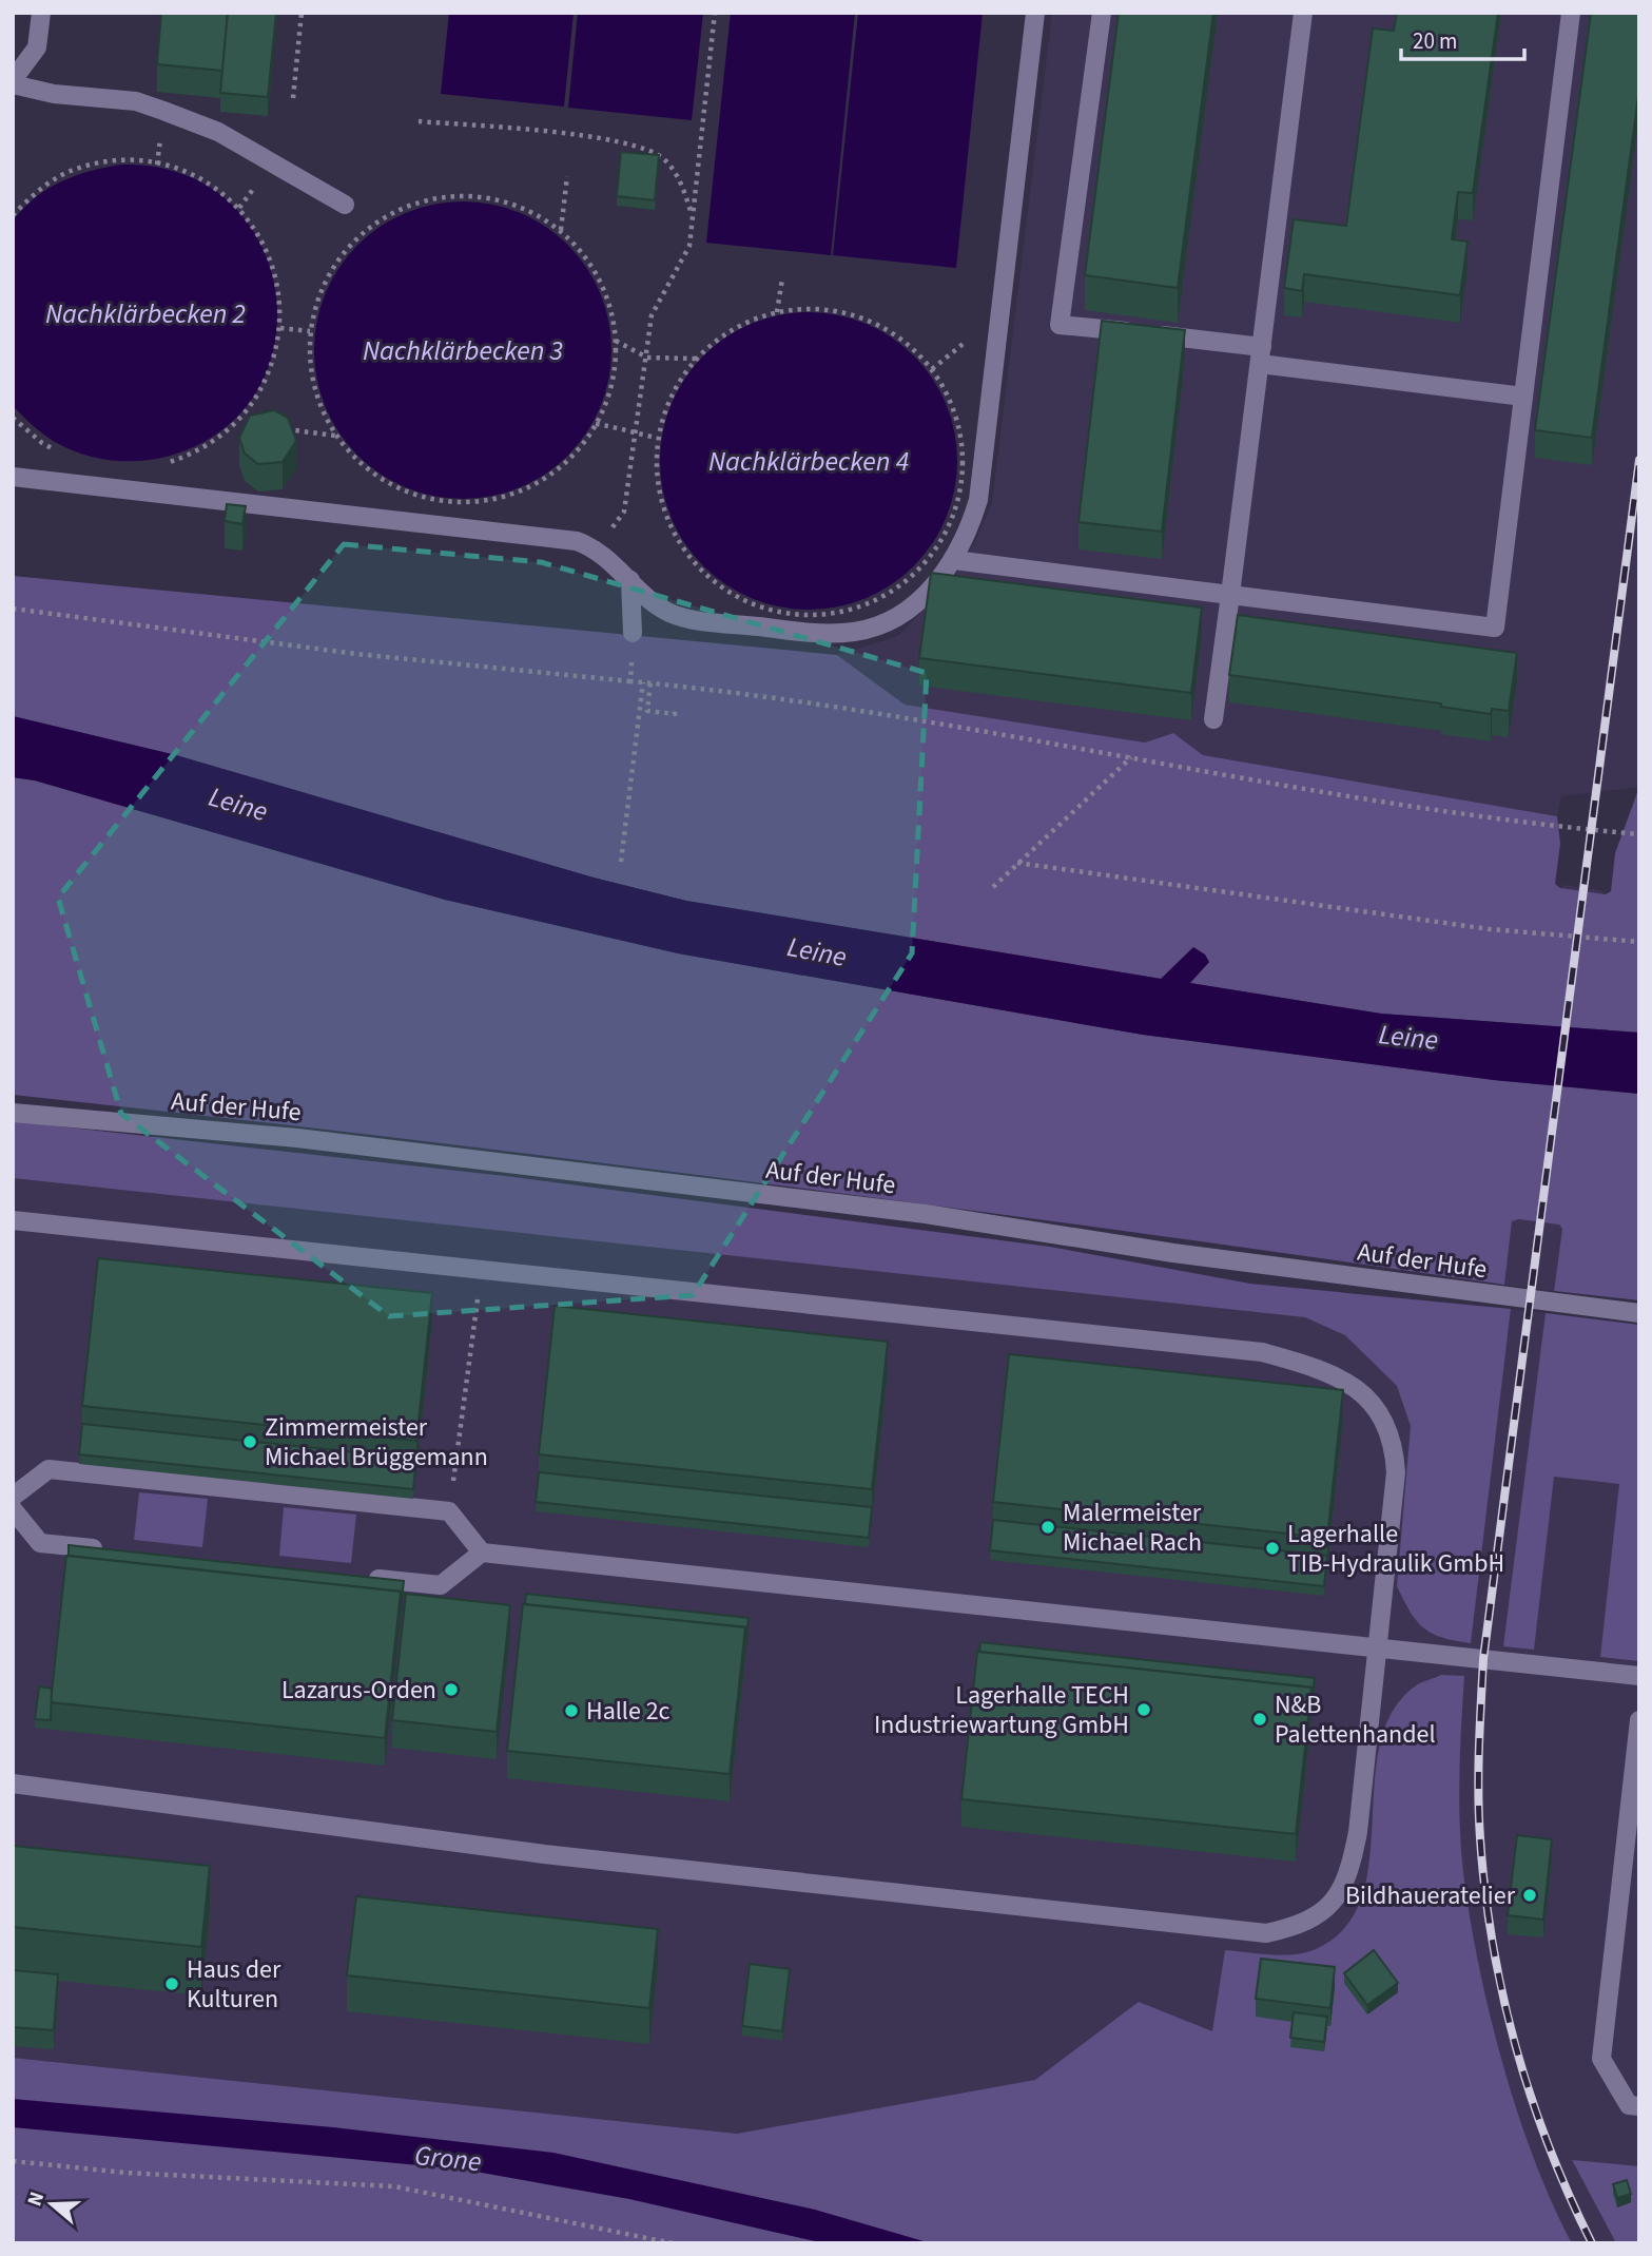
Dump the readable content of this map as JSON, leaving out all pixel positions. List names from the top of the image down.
{
  "streets": {
    "lane": ["Auf der Hufe"]
  },
  "water": [
    "Nachklärbecken 2",
    "Nachklärbecken 3",
    "Nachklärbecken 4",
    "Leine",
    "Grone"
  ],
  "places": [
    "Zimmermeister Michael Brüggemann",
    "Malermeister Michael Rach",
    "Lagerhalle TIB-Hydraulik GmbH",
    "Lazarus-Orden",
    "Lagerhalle TECH Industriewartung GmbH",
    "Halle 2c",
    "N&B Palettenhandel",
    "Bildhaueratelier",
    "Haus der Kulturen"
  ],
  "scale_bar": "20 m",
  "north": "left"
}
